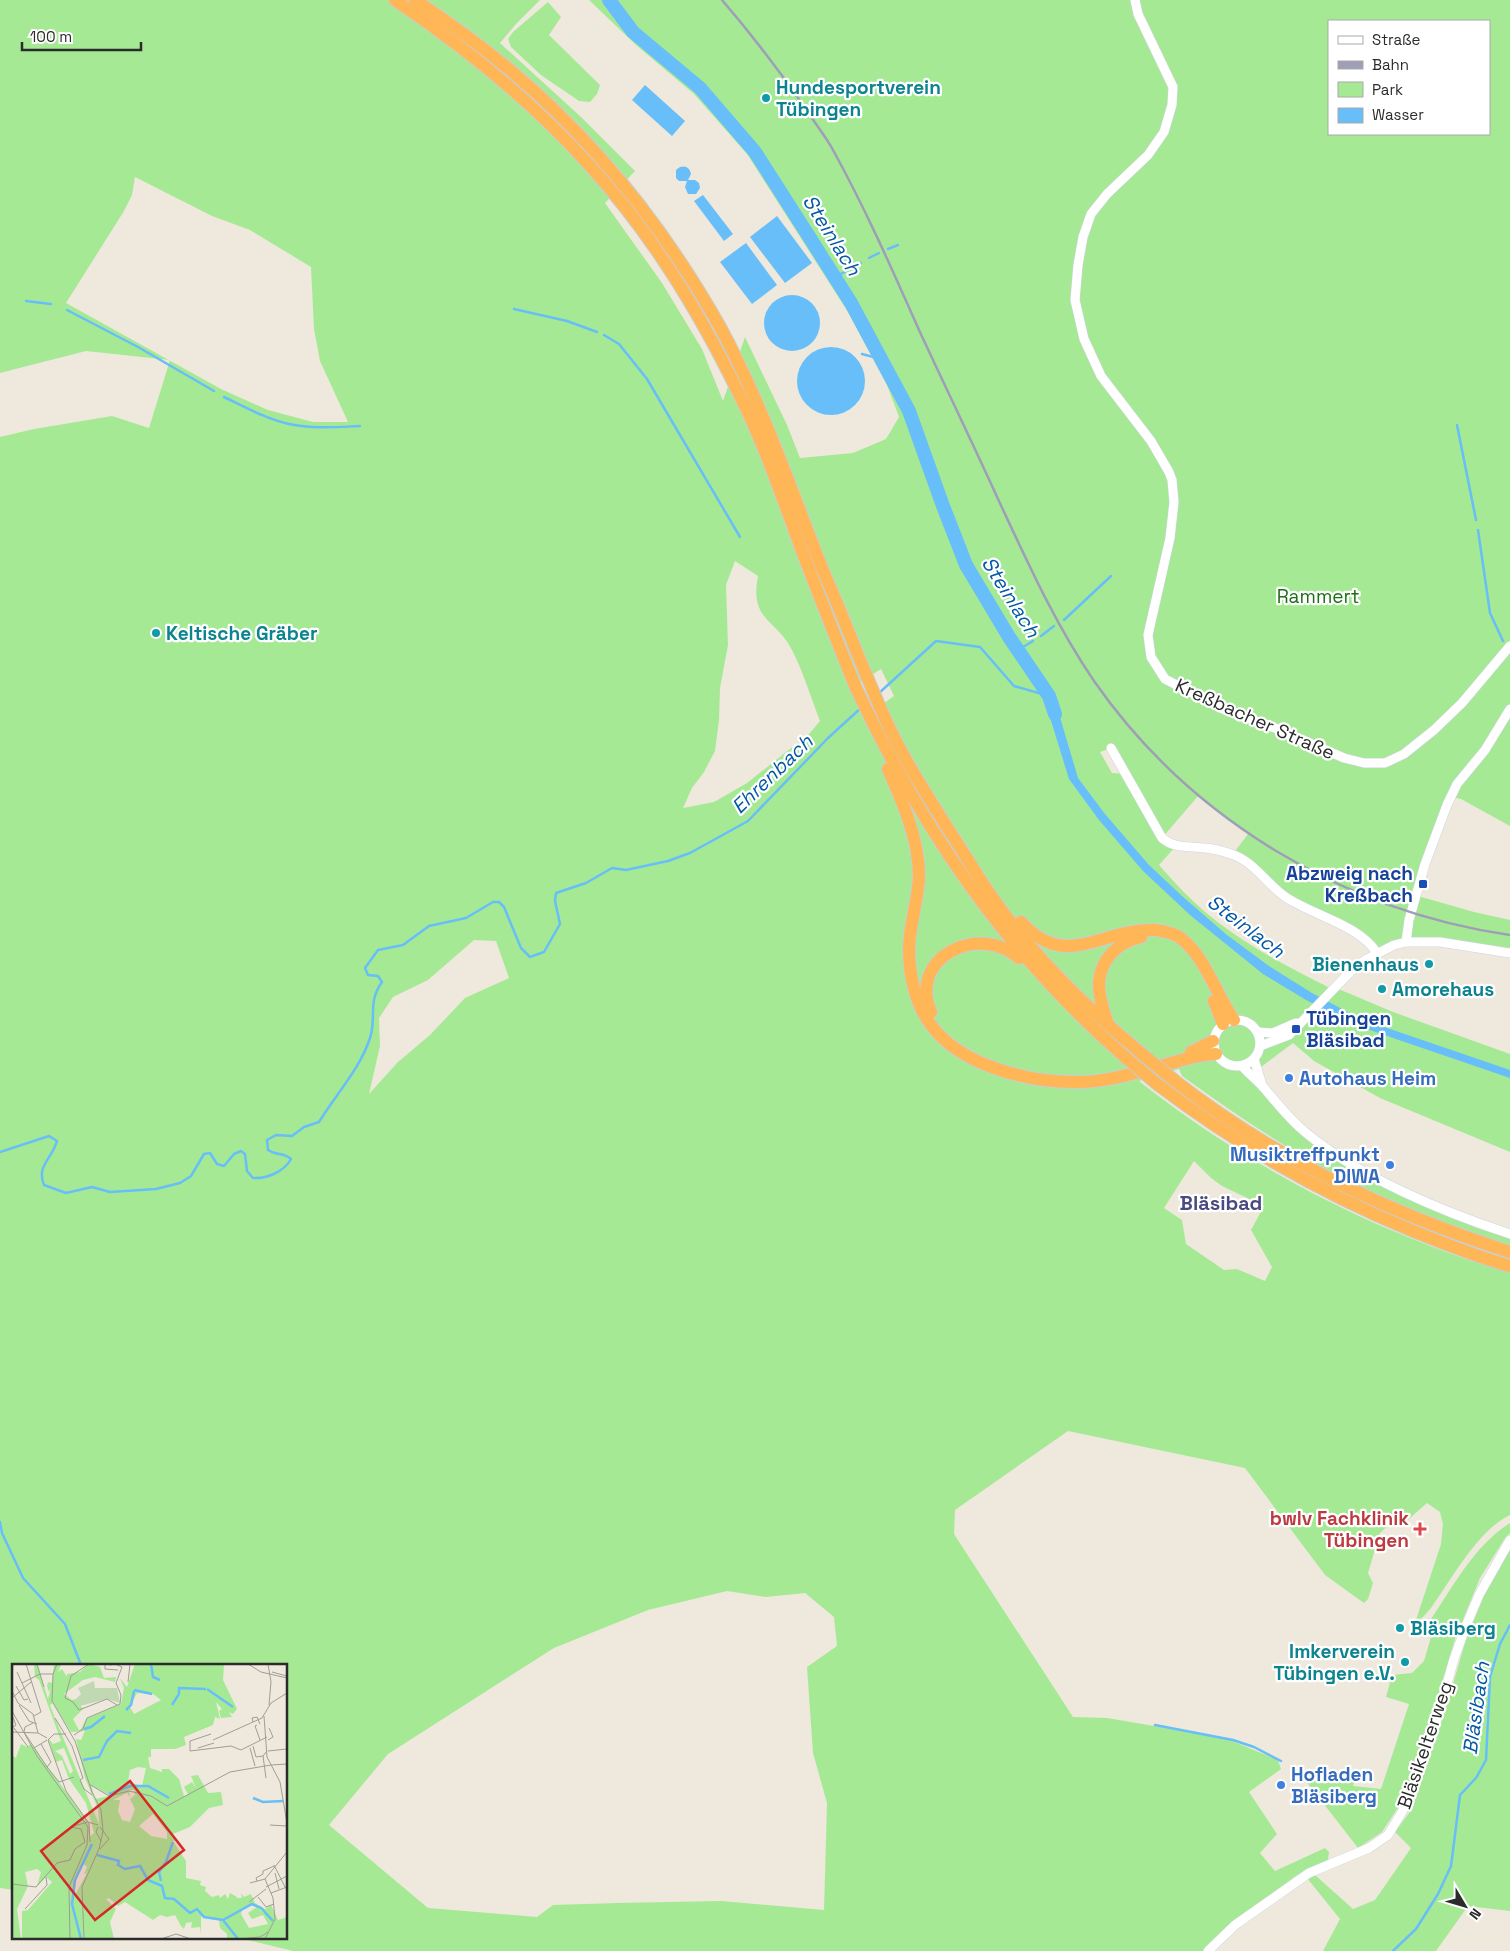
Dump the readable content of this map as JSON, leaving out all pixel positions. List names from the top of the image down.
{
  "streets": {
    "street": ["Kreßbacher Straße", "Bläsikelterweg"]
  },
  "districts": ["Bläsibad"],
  "water": ["Steinlach", "Ehrenbach", "Bläsibach"],
  "parks": ["Rammert"],
  "places": {
    "other": [
      "Hundesportverein Tübingen",
      "Keltische Gräber",
      "Bienenhaus",
      "Amorehaus",
      "Autohaus Heim",
      "Musiktreffpunkt DIWA",
      "Bläsiberg",
      "Imkerverein Tübingen e.V.",
      "Hofladen Bläsiberg"
    ],
    "transit": ["Abzweig nach Kreßbach", "Tübingen Bläsibad"],
    "health": ["bwlv Fachklinik Tübingen"]
  },
  "legend": [
    "Straße",
    "Bahn",
    "Park",
    "Wasser"
  ],
  "scale_bar": "100 m",
  "north": "bottom right"
}
